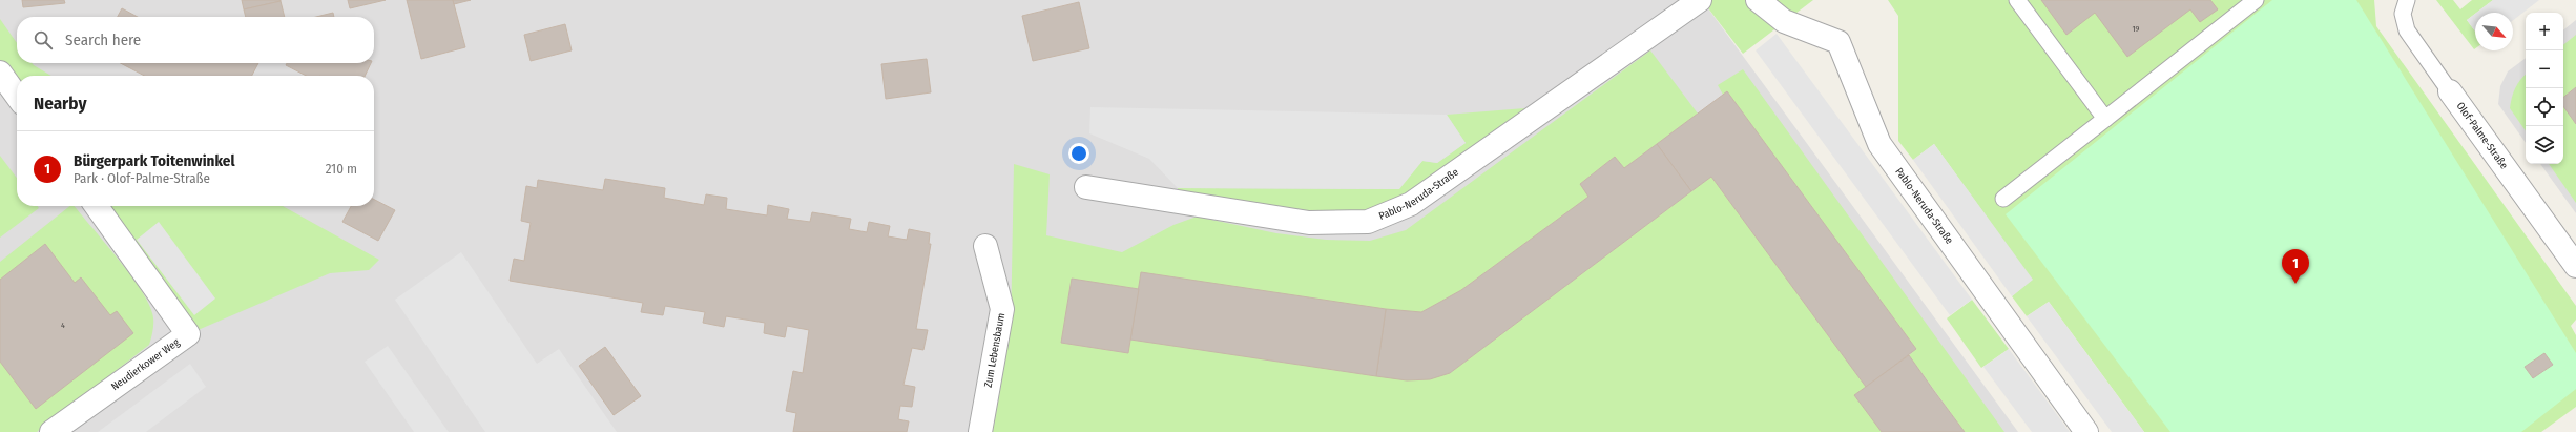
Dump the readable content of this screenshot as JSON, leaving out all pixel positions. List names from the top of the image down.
{
  "streets": {
    "street": [
      "Olof-Palme-Straße",
      "Pablo-Neruda-Straße",
      "Zum Lebensbaum",
      "Neudierkower Weg"
    ]
  },
  "house_numbers": ["19", "4"],
  "north": "bottom right",
  "page": {
    "map_buttons": ["+", "−"],
    "search": "Search here",
    "heading": "Nearby",
    "list": [
      {
        "mark": "1",
        "name": "Bürgerpark Toitenwinkel",
        "note": "Park · Olof-Palme-Straße",
        "value": "210 m"
      }
    ],
    "pins": "1"
  }
}
